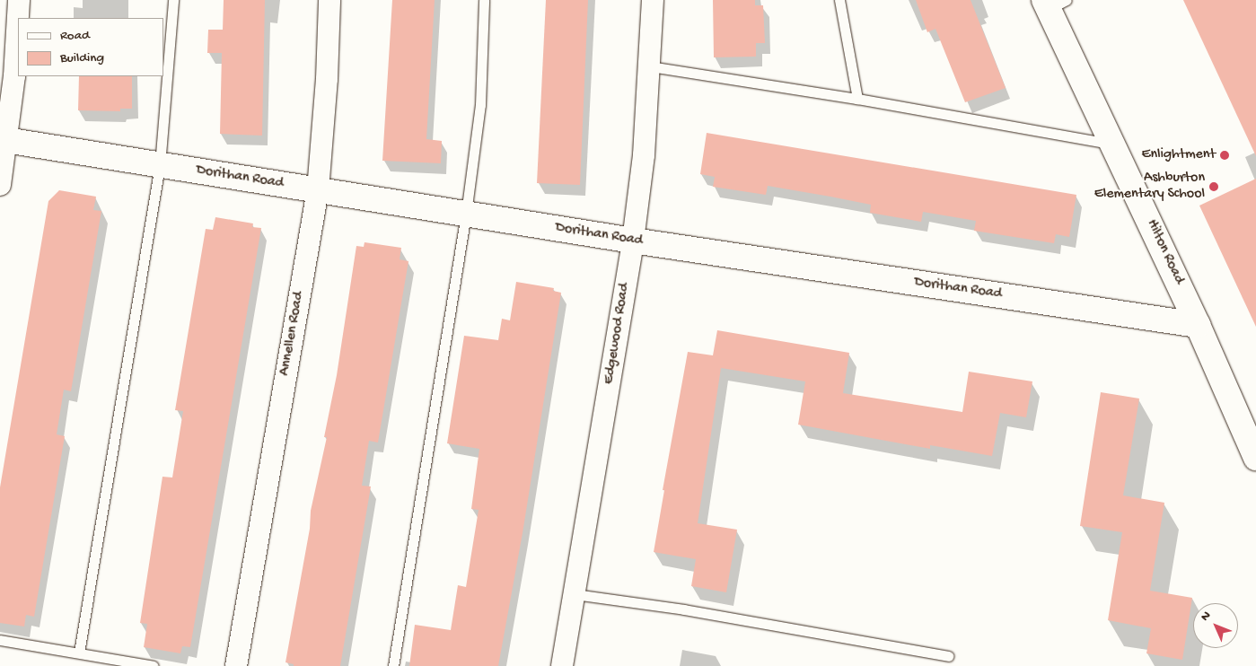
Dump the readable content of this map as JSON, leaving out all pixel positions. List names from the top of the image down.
{
  "streets": {
    "main road": ["Dorithan Road", "Hilton Road"],
    "street": ["Annellen Road", "Edgewood Road"]
  },
  "crossings": [
    ["Dorithan Road", "Hilton Road"],
    ["Dorithan Road", "Annellen Road"],
    ["Dorithan Road", "Edgewood Road"]
  ],
  "places": ["Enlightment", "Ashburton Elementary School"],
  "legend": ["Road", "Building"],
  "north": "top left"
}
